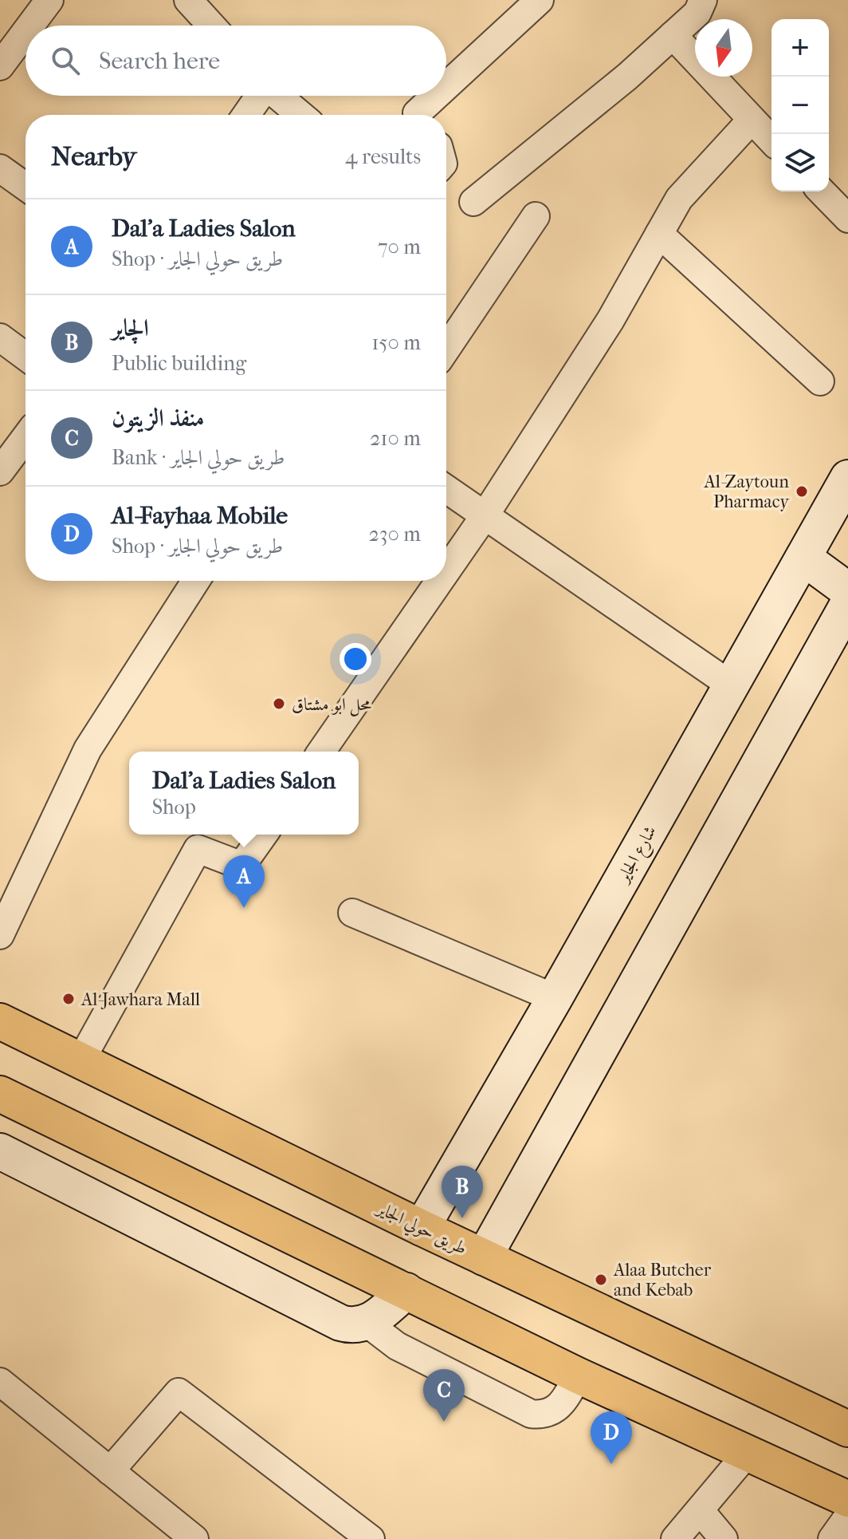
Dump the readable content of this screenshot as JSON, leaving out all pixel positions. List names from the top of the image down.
{
  "streets": {
    "highway": ["طريق حولي الجاير"],
    "street": ["شارع الجاير"]
  },
  "crossings": [
    ["شارع الجاير", "طريق حولي الجاير"]
  ],
  "places": [
    "Al-Zaytoun Pharmacy",
    "محل ابو مشتاق",
    "Al-Jawhara Mall",
    "Alaa Butcher and Kebab"
  ],
  "north": "bottom",
  "page": {
    "map_buttons": ["+", "−"],
    "search": "Search here",
    "heading": ["Nearby", "4 results"],
    "list": [
      {
        "mark": "A",
        "name": "Dal’a Ladies Salon",
        "note": "Shop · طريق حولي الجاير",
        "value": "70 m"
      },
      {
        "mark": "B",
        "name": "الچاير",
        "note": "Public building",
        "value": "150 m"
      },
      {
        "mark": "C",
        "name": "منفذ الزيتون",
        "note": "Bank · طريق حولي الجاير",
        "value": "210 m"
      },
      {
        "mark": "D",
        "name": "Al-Fayhaa Mobile",
        "note": "Shop · طريق حولي الجاير",
        "value": "230 m"
      }
    ],
    "popup": ["Dal’a Ladies Salon", "Shop"],
    "pins": [
      "A",
      "B",
      "C",
      "D"
    ]
  }
}
